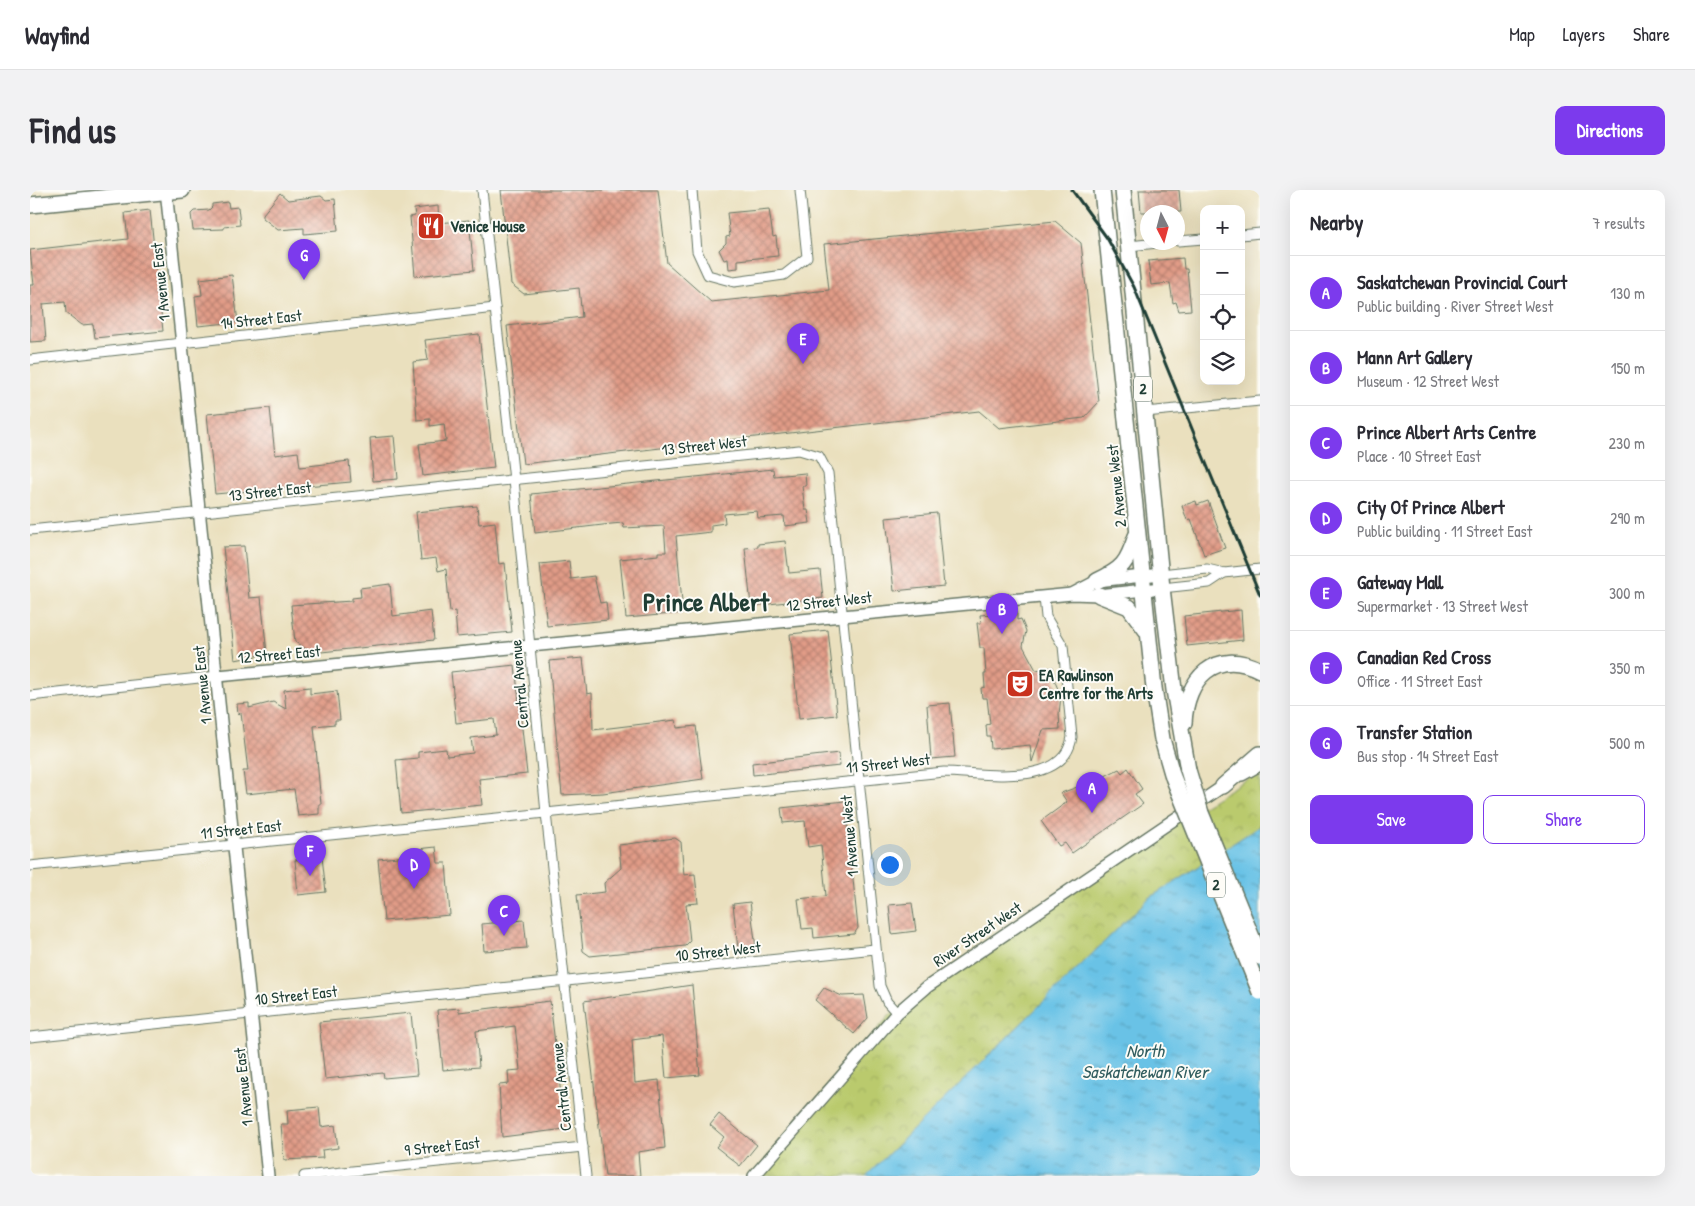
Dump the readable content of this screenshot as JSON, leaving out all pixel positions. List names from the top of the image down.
{
  "streets": {
    "main road": ["2", "2 Avenue West"],
    "street": [
      "1 Avenue East",
      "14 Street East",
      "13 Street West",
      "13 Street East",
      "12 Street West",
      "12 Street East",
      "Central Avenue",
      "11 Street West",
      "11 Street East",
      "1 Avenue West",
      "River Street West",
      "10 Street West",
      "10 Street East",
      "9 Street East"
    ]
  },
  "crossings": [
    ["1 Avenue East", "14 Street East"],
    ["1 Avenue East", "13 Street East"],
    ["1 Avenue East", "12 Street East"],
    ["1 Avenue East", "11 Street East"],
    ["1 Avenue East", "10 Street East"],
    ["14 Street East", "Central Avenue"],
    ["2", "12 Street West"],
    ["13 Street West", "13 Street East"],
    ["13 Street West", "Central Avenue"],
    ["13 Street West", "1 Avenue West"],
    ["2 Avenue West", "12 Street West"],
    ["13 Street East", "Central Avenue"],
    ["12 Street West", "12 Street East"],
    ["12 Street West", "Central Avenue"],
    ["12 Street West", "11 Street West"],
    ["12 Street West", "1 Avenue West"],
    ["12 Street East", "Central Avenue"],
    ["Central Avenue", "11 Street West"],
    ["Central Avenue", "11 Street East"],
    ["Central Avenue", "10 Street West"],
    ["Central Avenue", "10 Street East"],
    ["Central Avenue", "9 Street East"],
    ["11 Street West", "11 Street East"],
    ["11 Street West", "1 Avenue West"],
    ["1 Avenue West", "River Street West"],
    ["1 Avenue West", "10 Street West"],
    ["10 Street West", "10 Street East"]
  ],
  "districts": ["Prince Albert"],
  "water": ["North Saskatchewan River"],
  "places": {
    "restaurant": ["Venice House"],
    "theatre": ["EA Rawlinson Centre for the Arts"]
  },
  "north": "bottom",
  "page": {
    "header": "Wayfind",
    "nav": ["Map", "Layers", "Share"],
    "buttons": [
      "Directions",
      ["Save", "Share"]
    ],
    "title": "Find us",
    "heading": ["Nearby", "7 results"],
    "map_buttons": ["+", "−"],
    "pins": [
      "G",
      "E",
      "B",
      "A",
      "F",
      "D",
      "C"
    ],
    "list": [
      {
        "mark": "A",
        "name": "Saskatchewan Provincial Court",
        "note": "Public building · River Street West",
        "value": "130 m"
      },
      {
        "mark": "B",
        "name": "Mann Art Gallery",
        "note": "Museum · 12 Street West",
        "value": "150 m"
      },
      {
        "mark": "C",
        "name": "Prince Albert Arts Centre",
        "note": "Place · 10 Street East",
        "value": "230 m"
      },
      {
        "mark": "D",
        "name": "City Of Prince Albert",
        "note": "Public building · 11 Street East",
        "value": "290 m"
      },
      {
        "mark": "E",
        "name": "Gateway Mall",
        "note": "Supermarket · 13 Street West",
        "value": "300 m"
      },
      {
        "mark": "F",
        "name": "Canadian Red Cross",
        "note": "Office · 11 Street East",
        "value": "350 m"
      },
      {
        "mark": "G",
        "name": "Transfer Station",
        "note": "Bus stop · 14 Street East",
        "value": "500 m"
      }
    ]
  }
}
